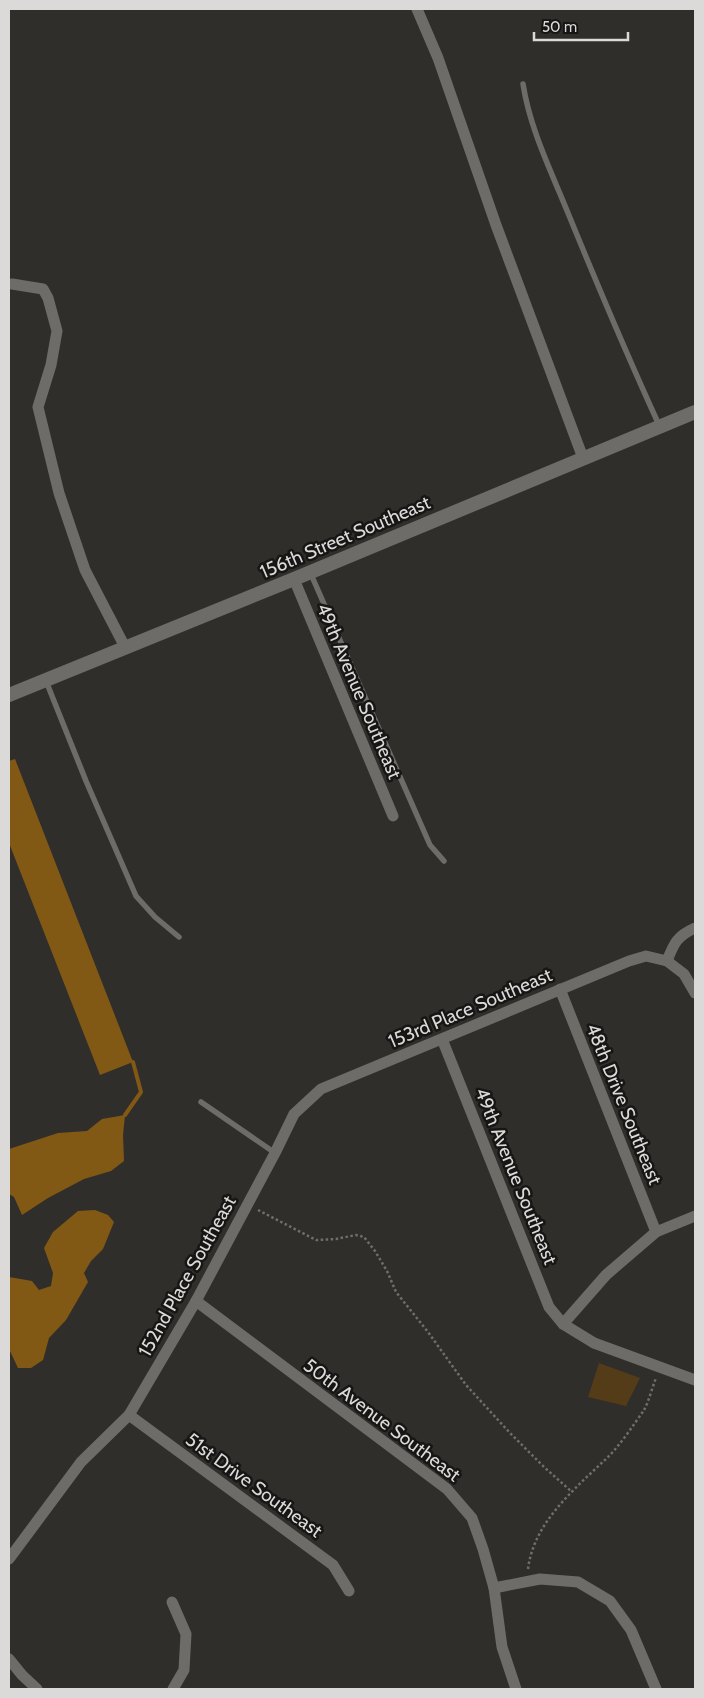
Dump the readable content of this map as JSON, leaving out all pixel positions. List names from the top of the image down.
{
  "streets": {
    "street": [
      "156th Street Southeast",
      "49th Avenue Southeast",
      "153rd Place Southeast",
      "48th Drive Southeast",
      "152nd Place Southeast",
      "50th Avenue Southeast",
      "51st Drive Southeast"
    ]
  },
  "crossings": [
    ["156th Street Southeast", "49th Avenue Southeast"],
    ["49th Avenue Southeast", "153rd Place Southeast"],
    ["153rd Place Southeast", "48th Drive Southeast"],
    ["153rd Place Southeast", "152nd Place Southeast"],
    ["152nd Place Southeast", "50th Avenue Southeast"],
    ["152nd Place Southeast", "51st Drive Southeast"]
  ],
  "scale_bar": "50 m"
}
